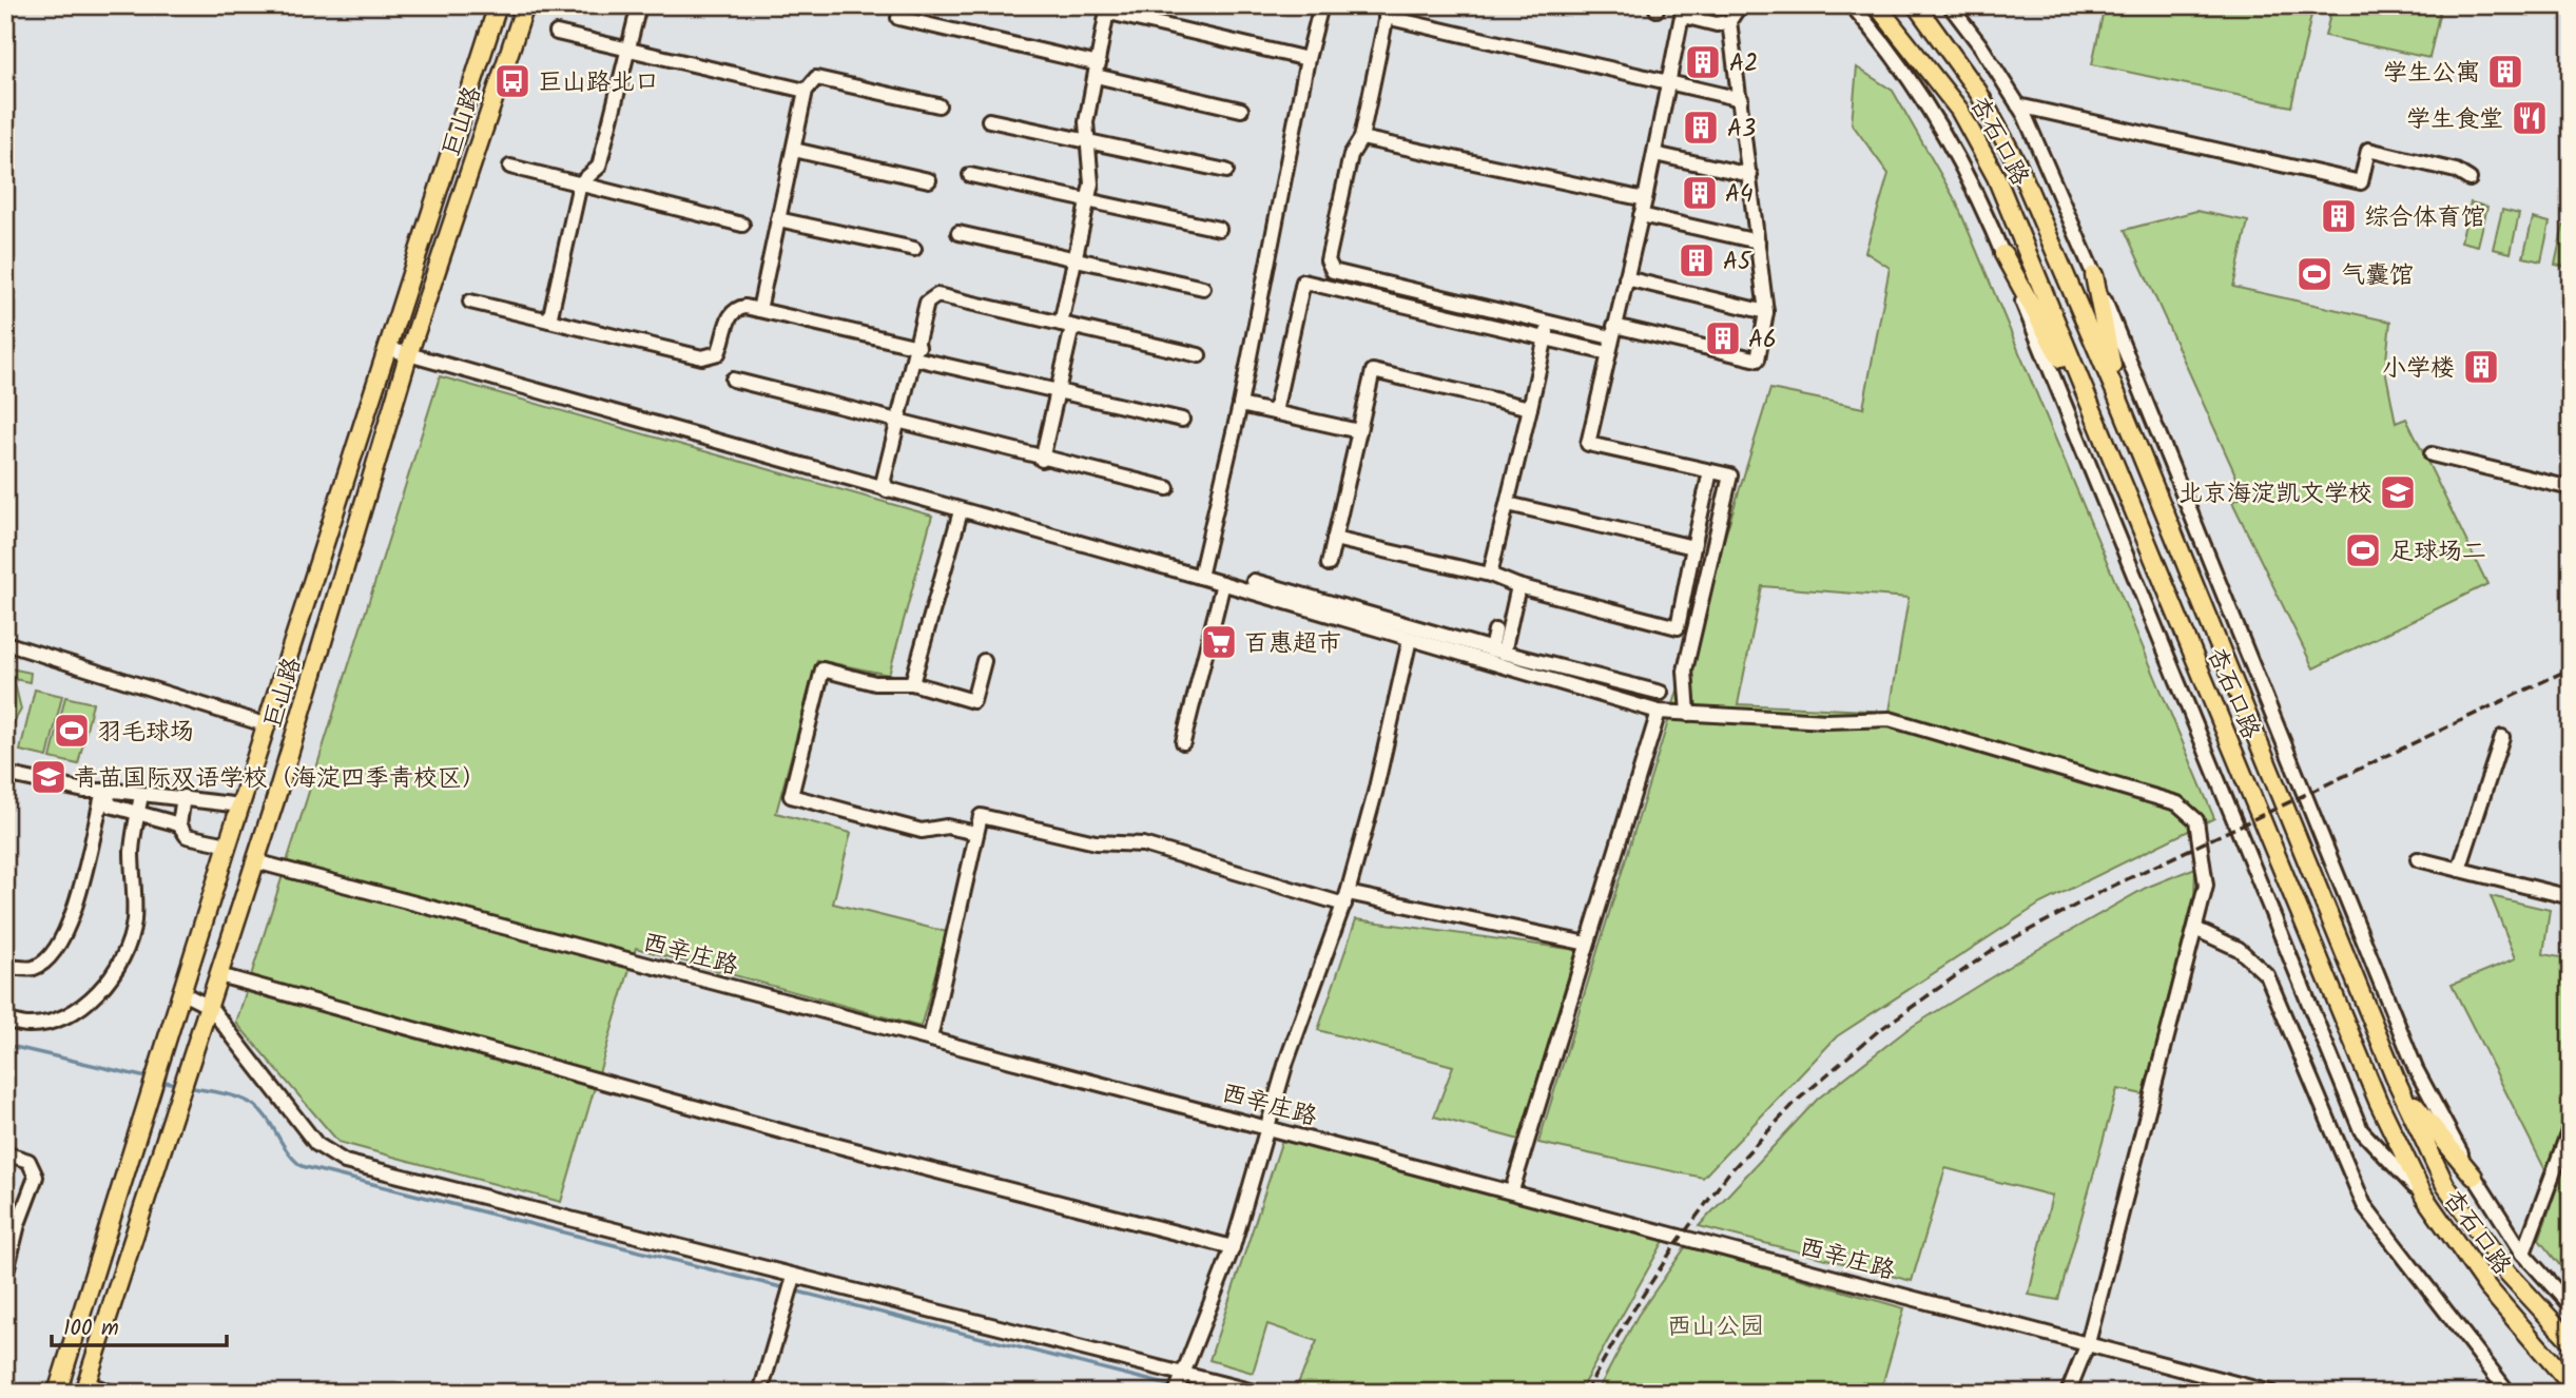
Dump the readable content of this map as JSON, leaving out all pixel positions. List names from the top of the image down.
{
  "streets": {
    "main road": ["巨山路", "杏石口路"],
    "street": ["西辛庄路"]
  },
  "crossings": [
    ["巨山路", "西辛庄路"]
  ],
  "parks": ["西山公园"],
  "places": {
    "building": [
      "A2",
      "学生公寓",
      "A3",
      "A4",
      "综合体育馆",
      "A5",
      "A6",
      "小学楼"
    ],
    "bus stop": ["巨山路北口"],
    "restaurant": ["学生食堂"],
    "sports": ["气囊馆", "足球场二", "羽毛球场"],
    "school or university": ["北京海淀凯文学校", "青苗国际双语学校（海淀四季青校区）"],
    "supermarket": ["百惠超市"]
  },
  "scale_bar": "100 m"
}
